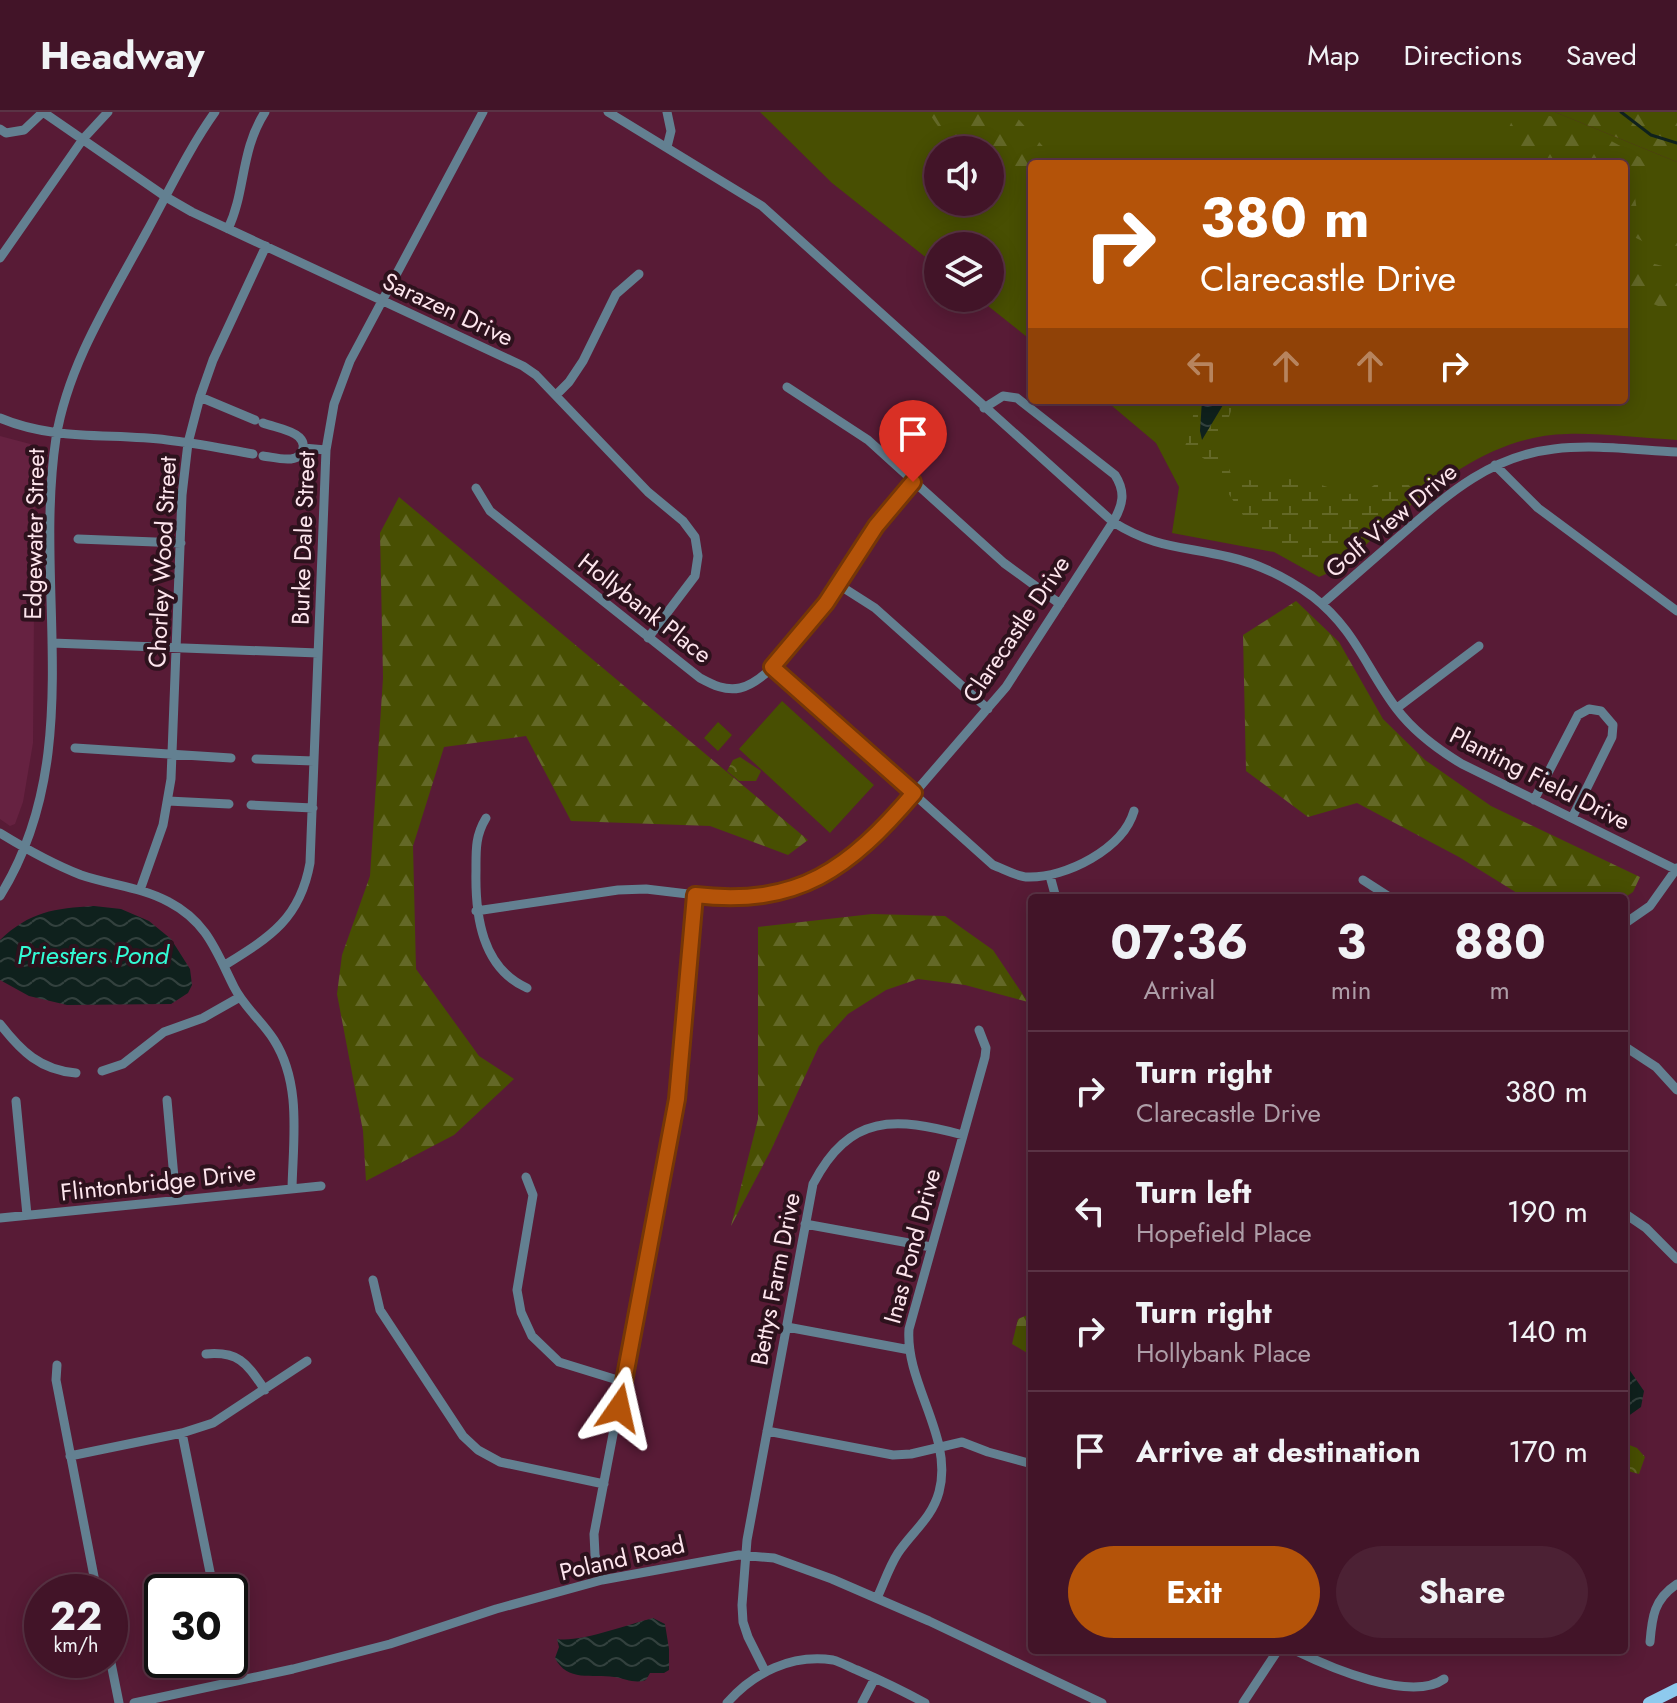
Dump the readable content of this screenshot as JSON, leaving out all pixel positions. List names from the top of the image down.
{
  "streets": {
    "street": [
      "Sarazen Drive",
      "Golf View Drive",
      "Edgewater Street",
      "Burke Dale Street",
      "Chorley Wood Street",
      "Hollybank Place",
      "Clarecastle Drive",
      "Planting Field Drive",
      "Flintonbridge Drive",
      "Inas Pond Drive",
      "Bettys Farm Drive",
      "Poland Road"
    ]
  },
  "crossings": [
    ["Sarazen Drive", "Edgewater Street"],
    ["Sarazen Drive", "Burke Dale Street"],
    ["Sarazen Drive", "Chorley Wood Street"],
    ["Sarazen Drive", "Hollybank Place"],
    ["Golf View Drive", "Planting Field Drive"],
    ["Clarecastle Drive", "Planting Field Drive"],
    ["Inas Pond Drive", "Bettys Farm Drive"],
    ["Inas Pond Drive", "Poland Road"],
    ["Bettys Farm Drive", "Poland Road"]
  ],
  "water": ["Priesters Pond"],
  "page": {
    "header": "Headway",
    "nav": ["Map", "Directions", "Saved"],
    "turn": ["380 m", "Clarecastle Drive"],
    "eta": [
      "07:36",
      "Arrival",
      "3",
      "min",
      "880",
      "m"
    ],
    "list": [
      {
        "name": "Turn right",
        "note": "Clarecastle Drive",
        "value": "380 m"
      },
      {
        "name": "Turn left",
        "note": "Hopefield Place",
        "value": "190 m"
      },
      {
        "name": "Turn right",
        "note": "Hollybank Place",
        "value": "140 m"
      },
      {
        "name": "Arrive at destination",
        "value": "170 m"
      }
    ],
    "buttons": ["Exit", "Share"],
    "speed": "22 km/h",
    "limit": "30"
  }
}
